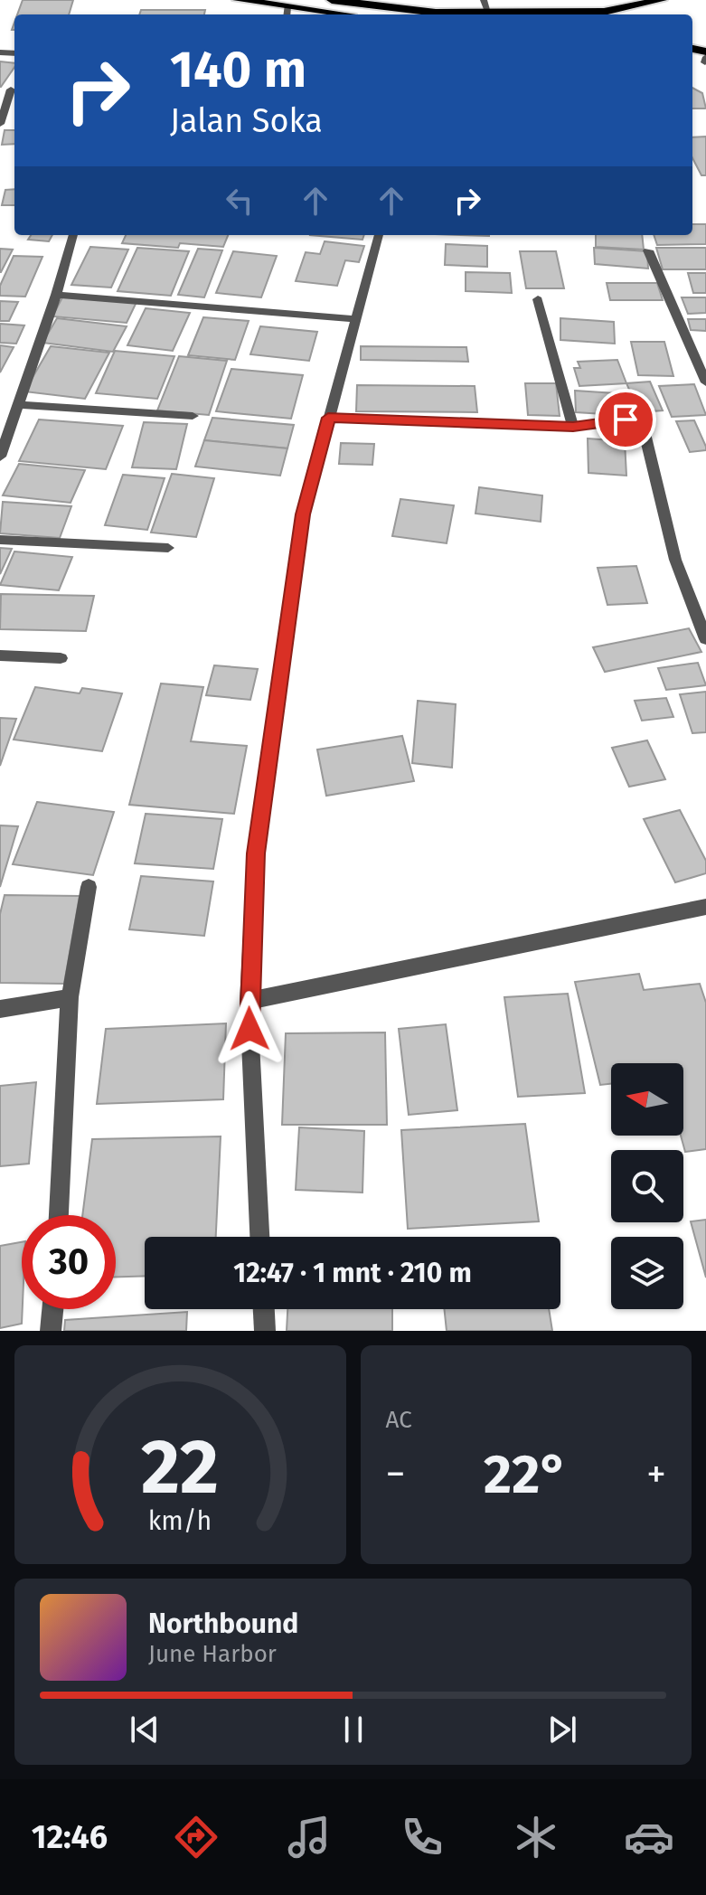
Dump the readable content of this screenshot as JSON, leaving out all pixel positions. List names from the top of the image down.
{
  "north": "left",
  "page": {
    "turn": ["140 m", "Jalan Soka"],
    "limit": "30",
    "trip": "12:47 · 1 mnt · 210 m",
    "tile": "AC",
    "heat": ["−", "22°", "+"],
    "song": ["Northbound", "June Harbor"],
    "tabs": "12:46",
    "gauge": ["22", "km/h"]
  }
}
